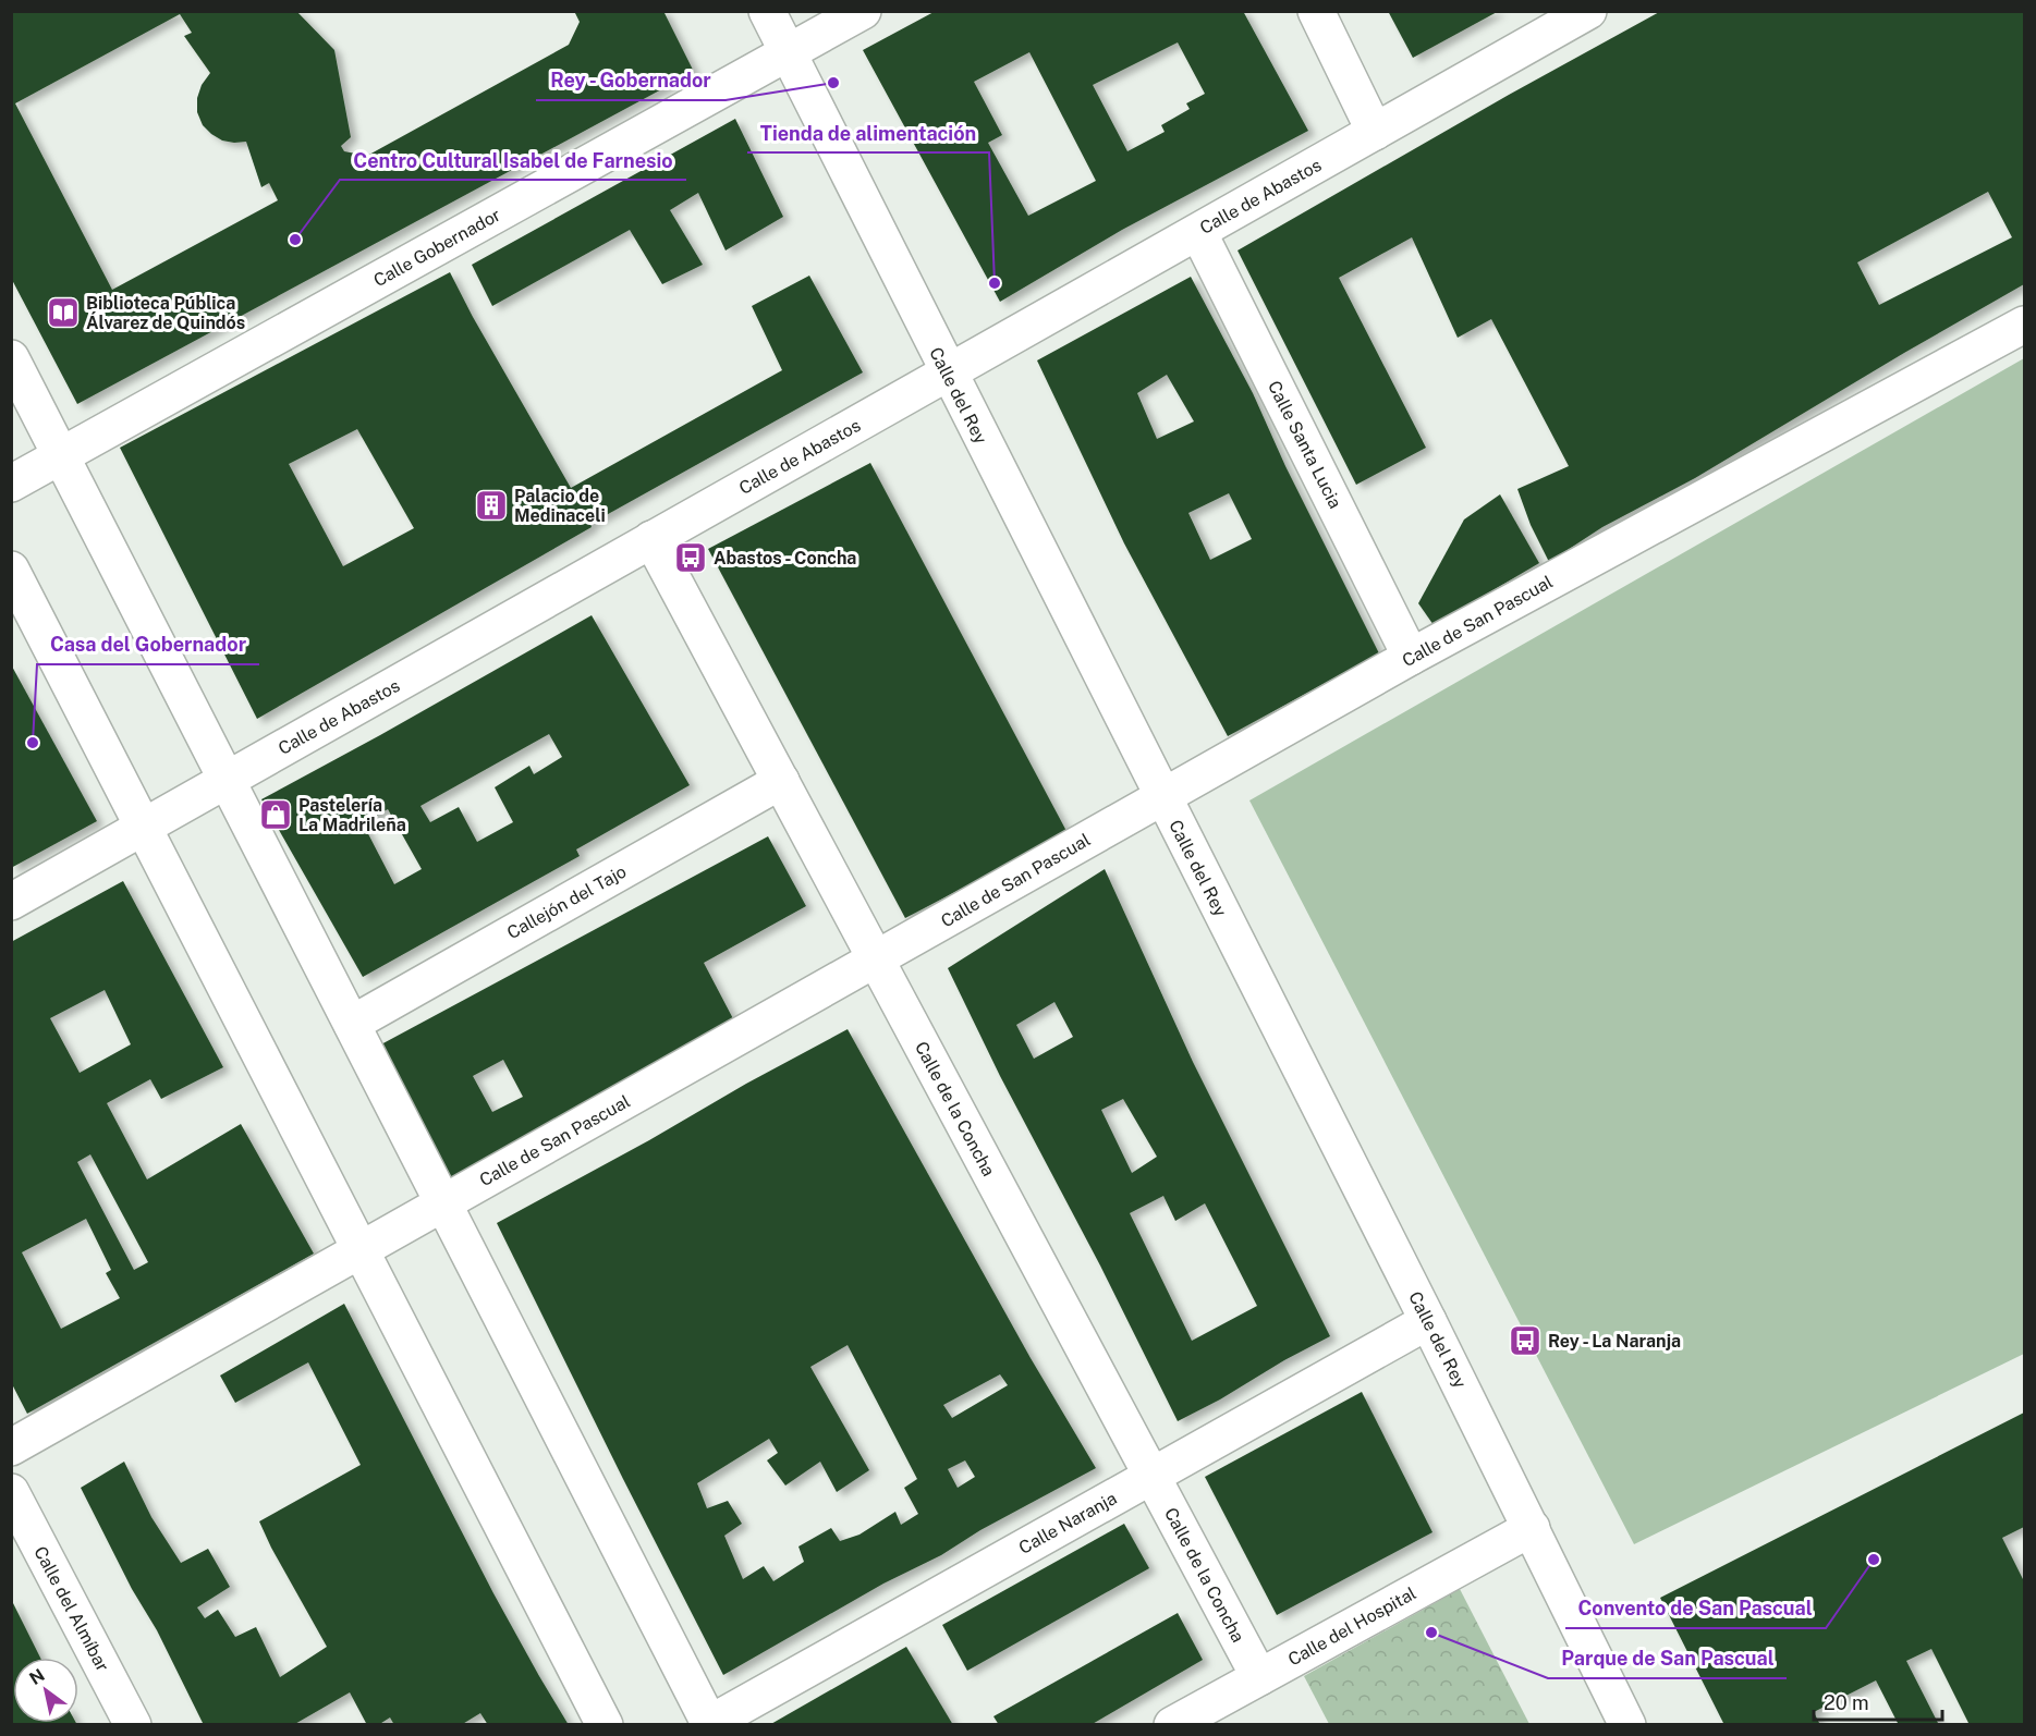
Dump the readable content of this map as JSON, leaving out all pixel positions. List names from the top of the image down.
{
  "streets": {
    "street": [
      "Calle de Abastos",
      "Calle Gobernador",
      "Calle del Rey",
      "Calle Santa Lucia",
      "Calle de San Pascual",
      "Callejón del Tajo",
      "Calle de la Concha",
      "Calle Naranja",
      "Calle del Almíbar",
      "Calle del Hospital"
    ]
  },
  "crossings": [
    ["Calle de Abastos", "Calle del Rey"],
    ["Calle de Abastos", "Calle Santa Lucia"],
    ["Calle de Abastos", "Calle de la Concha"],
    ["Calle Gobernador", "Calle del Rey"],
    ["Calle del Rey", "Calle de San Pascual"],
    ["Calle del Rey", "Calle Naranja"],
    ["Calle del Rey", "Calle del Hospital"],
    ["Calle Santa Lucia", "Calle de San Pascual"],
    ["Calle de San Pascual", "Calle de la Concha"],
    ["Callejón del Tajo", "Calle de la Concha"],
    ["Calle de la Concha", "Calle Naranja"],
    ["Calle de la Concha", "Calle del Hospital"]
  ],
  "places": {
    "other": [
      "Rey - Gobernador",
      "Centro Cultural Isabel de Farnesio",
      "Tienda de alimentación",
      "Casa del Gobernador",
      "Convento de San Pascual",
      "Parque de San Pascual"
    ],
    "library": ["Biblioteca Pública Álvarez de Quindós"],
    "building": ["Palacio de Medinaceli"],
    "bus stop": ["Abastos - Concha", "Rey - La Naranja"],
    "shop": ["Pastelería La Madrileña"]
  },
  "scale_bar": "20 m",
  "north": "top left"
}
